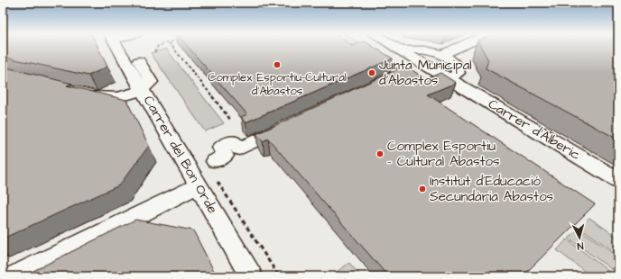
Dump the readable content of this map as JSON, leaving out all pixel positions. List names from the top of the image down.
{
  "streets": {
    "street": ["Carrer d'Alberic", "Carrer del Bon Orde"]
  },
  "places": [
    "Complex Esportiu-Cultural d'Abastos",
    "Junta Municipal d'Abastos",
    "Complex Esportiu - Cultural Abastos",
    "Institut d'Educació Secundària Abastos"
  ],
  "north": "bottom"
}
